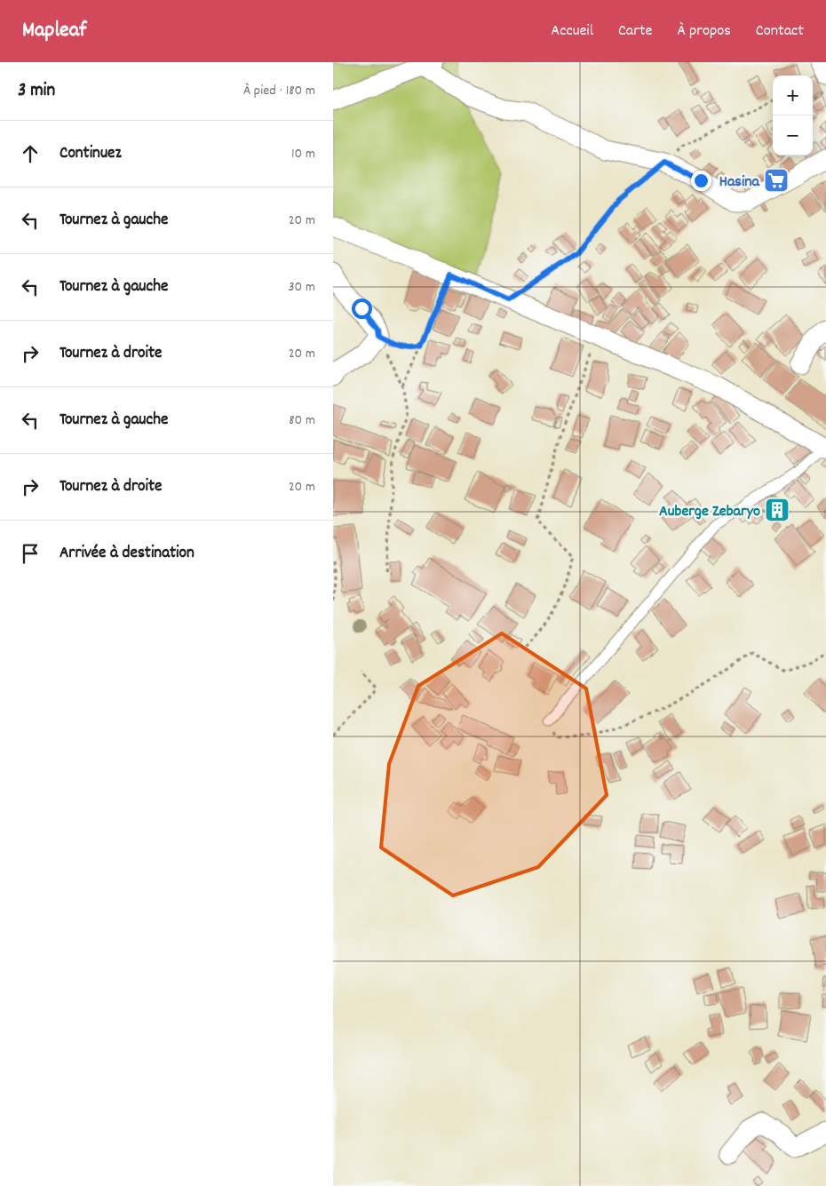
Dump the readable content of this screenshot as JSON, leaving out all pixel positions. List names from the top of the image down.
{
  "places": {
    "supermarket": ["Hasina"],
    "building": ["Auberge Zebaryo"]
  },
  "page": {
    "header": "Mapleaf",
    "nav": [
      "Accueil",
      "Carte",
      "À propos",
      "Contact"
    ],
    "heading": ["3 min", "À pied · 180 m"],
    "map_buttons": ["+", "−"],
    "list": [
      ["Continuez", "10 m"],
      ["Tournez à gauche", "20 m"],
      ["Tournez à gauche", "30 m"],
      ["Tournez à droite", "20 m"],
      ["Tournez à gauche", "80 m"],
      ["Tournez à droite", "20 m"],
      "Arrivée à destination"
    ]
  }
}
